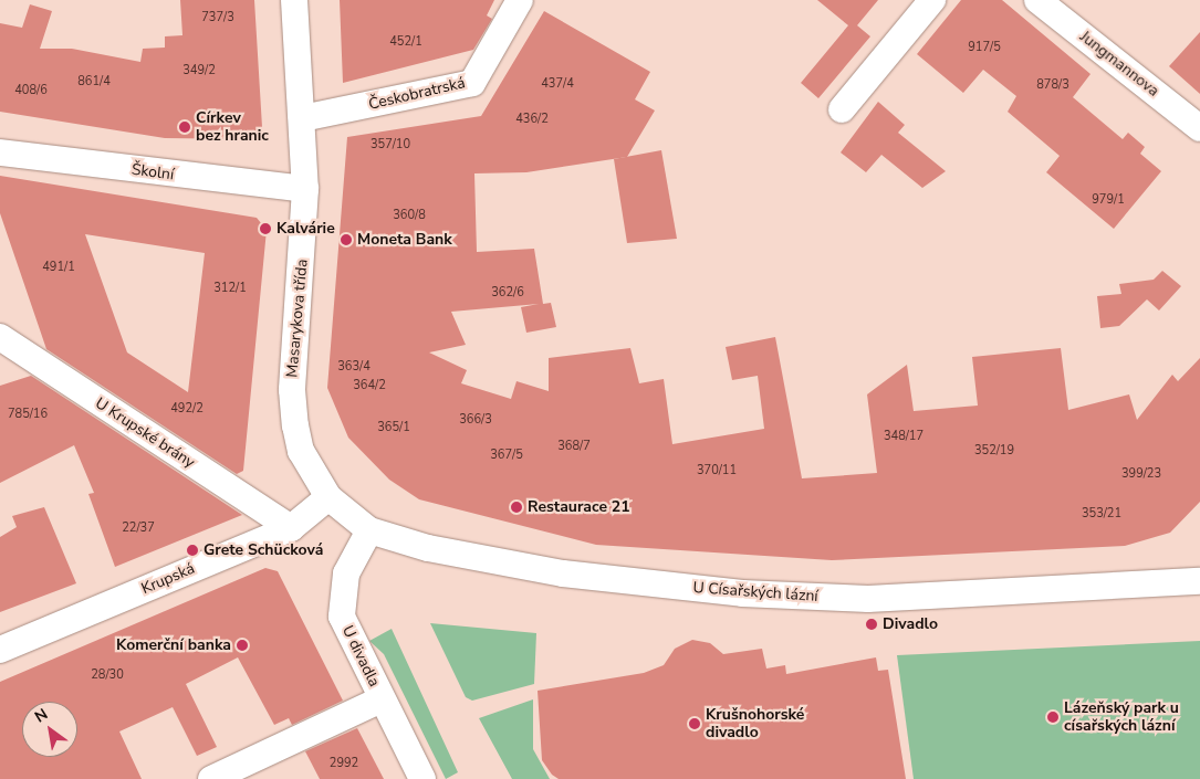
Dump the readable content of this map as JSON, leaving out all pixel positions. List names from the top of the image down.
{
  "streets": {
    "street": [
      "Jungmannova",
      "Českobratrská",
      "Školní",
      "Masarykova třída",
      "U Krupské brány",
      "Krupská",
      "U Císařských lázní",
      "U divadla"
    ]
  },
  "crossings": [
    ["Českobratrská", "Masarykova třída"],
    ["Školní", "Masarykova třída"],
    ["Masarykova třída", "Krupská"],
    ["Masarykova třída", "U Císařských lázní"],
    ["U Krupské brány", "Krupská"],
    ["Krupská", "U Císařských lázní"],
    ["U Císařských lázní", "U divadla"]
  ],
  "places": [
    "Církev bez hranic",
    "Kalvárie",
    "Moneta Bank",
    "Restaurace 21",
    "Grete Schücková",
    "Divadlo",
    "Komerční banka",
    "Lázeňský park u císařských lázní",
    "Krušnohorské divadlo"
  ],
  "house_numbers": [
    "737/3",
    "452/1",
    "917/5",
    "349/2",
    "861/4",
    "437/4",
    "878/3",
    "408/6",
    "436/2",
    "357/10",
    "979/1",
    "360/8",
    "491/1",
    "312/1",
    "362/6",
    "363/4",
    "364/2",
    "492/2",
    "785/16",
    "366/3",
    "365/1",
    "348/17",
    "368/7",
    "352/19",
    "367/5",
    "370/11",
    "399/23",
    "353/21",
    "22/37",
    "28/30",
    "2992"
  ],
  "north": "top left"
}
